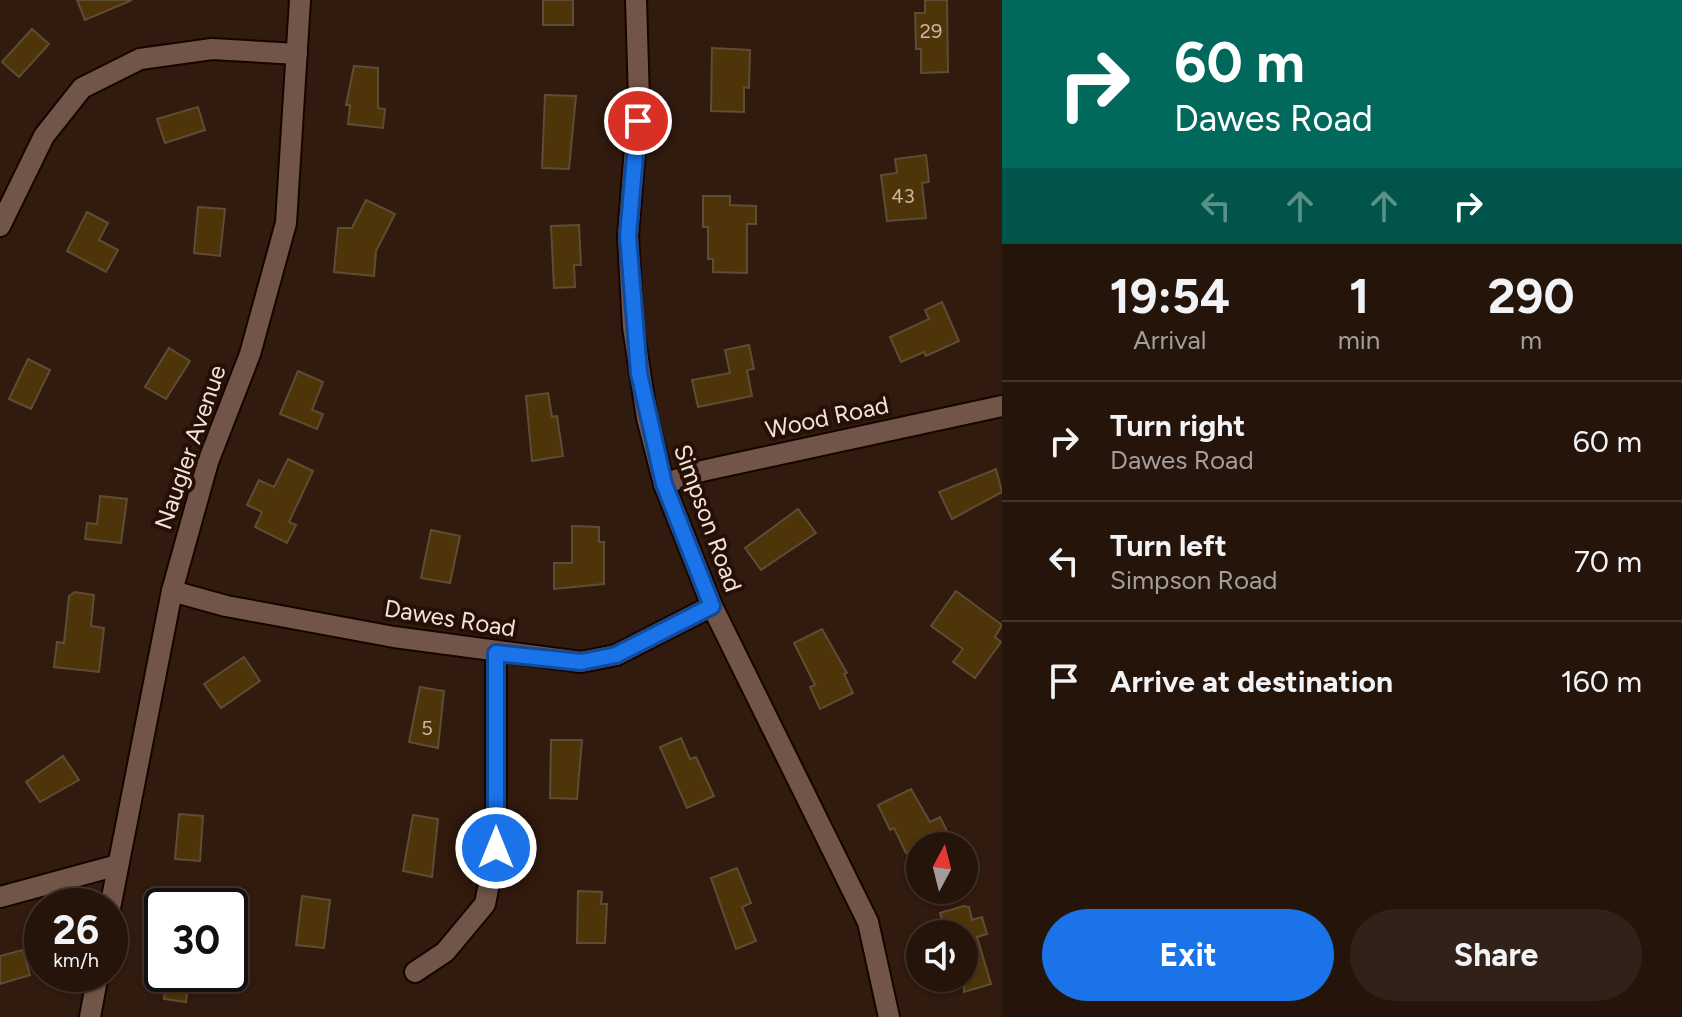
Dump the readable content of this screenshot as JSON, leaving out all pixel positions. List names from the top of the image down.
{
  "streets": {
    "street": [
      "Wood Road",
      "Naugler Avenue",
      "Simpson Road",
      "Dawes Road"
    ]
  },
  "crossings": [
    ["Wood Road", "Simpson Road"],
    ["Naugler Avenue", "Dawes Road"],
    ["Simpson Road", "Dawes Road"]
  ],
  "house_numbers": ["29", "43", "5"],
  "north": "top",
  "page": {
    "turn": ["60 m", "Dawes Road"],
    "eta": [
      "19:54",
      "Arrival",
      "1",
      "min",
      "290",
      "m"
    ],
    "list": [
      {
        "name": "Turn right",
        "note": "Dawes Road",
        "value": "60 m"
      },
      {
        "name": "Turn left",
        "note": "Simpson Road",
        "value": "70 m"
      },
      {
        "name": "Arrive at destination",
        "value": "160 m"
      }
    ],
    "speed": "26 km/h",
    "limit": "30",
    "buttons": ["Exit", "Share"]
  }
}
